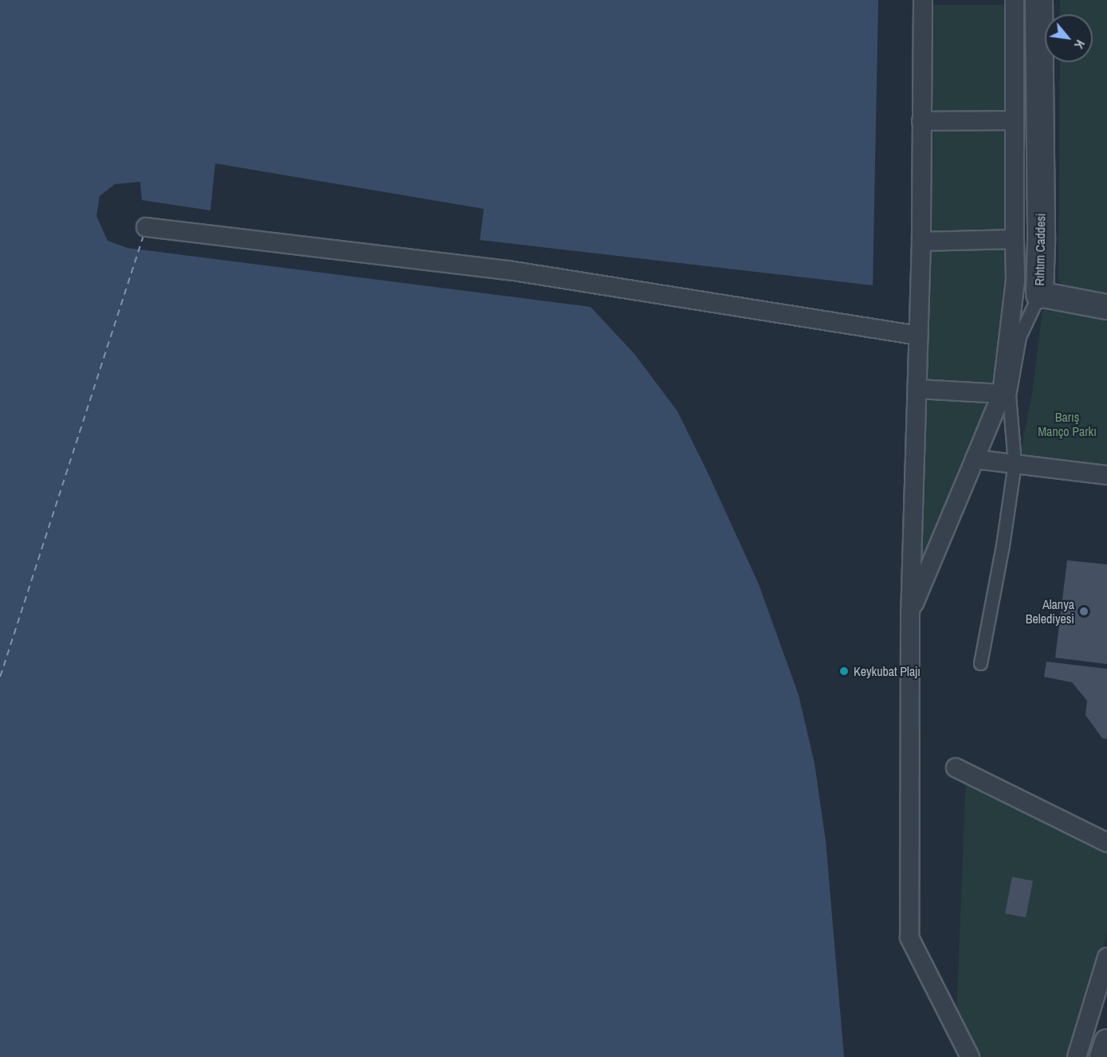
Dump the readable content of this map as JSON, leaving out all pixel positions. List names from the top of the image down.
{
  "streets": {
    "street": ["Rıhtım Caddesi"]
  },
  "parks": ["Barış Manço Parkı"],
  "places": ["Alanya Belediyesi", "Keykubat Plajı"],
  "north": "bottom right"
}
